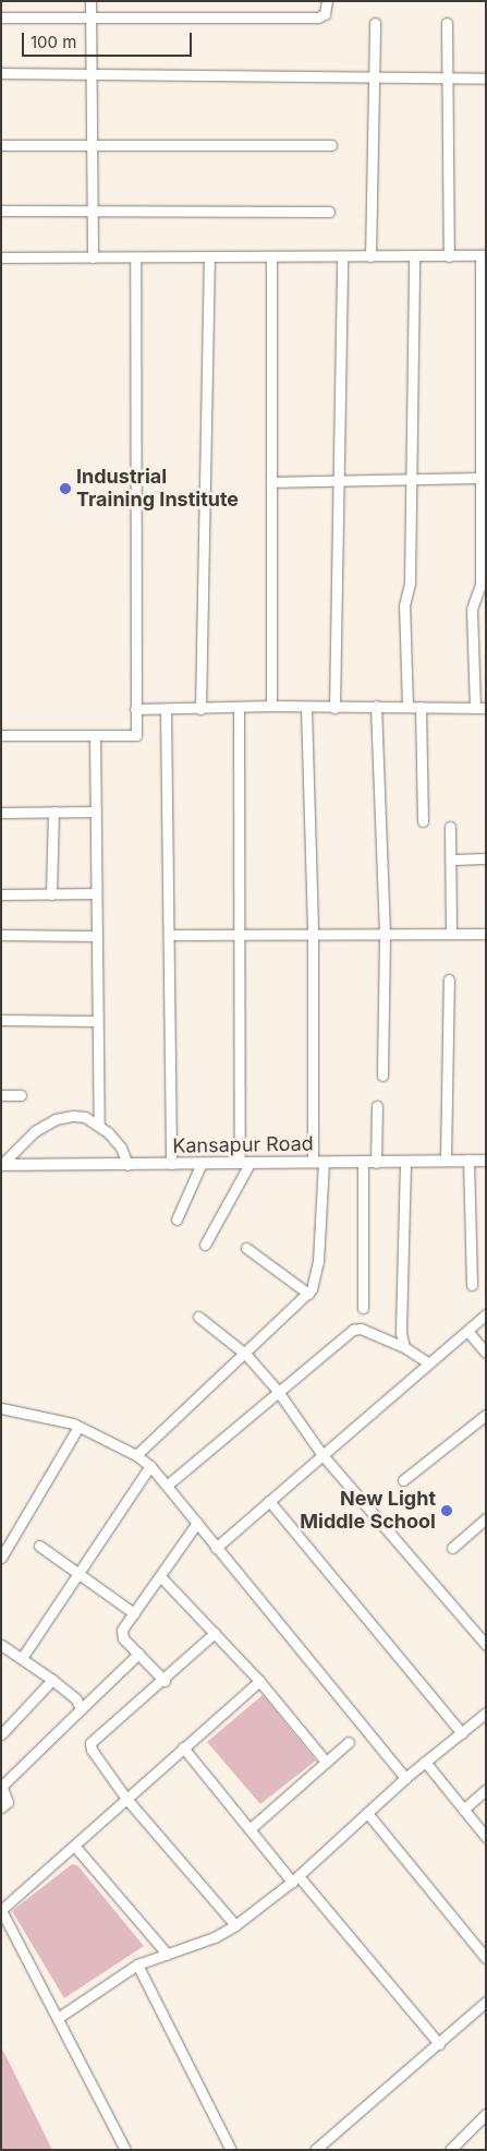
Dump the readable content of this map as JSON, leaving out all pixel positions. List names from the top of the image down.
{
  "streets": {
    "street": ["Kansapur Road"]
  },
  "places": ["Industrial Training Institute", "New Light Middle School"],
  "scale_bar": "100 m"
}
